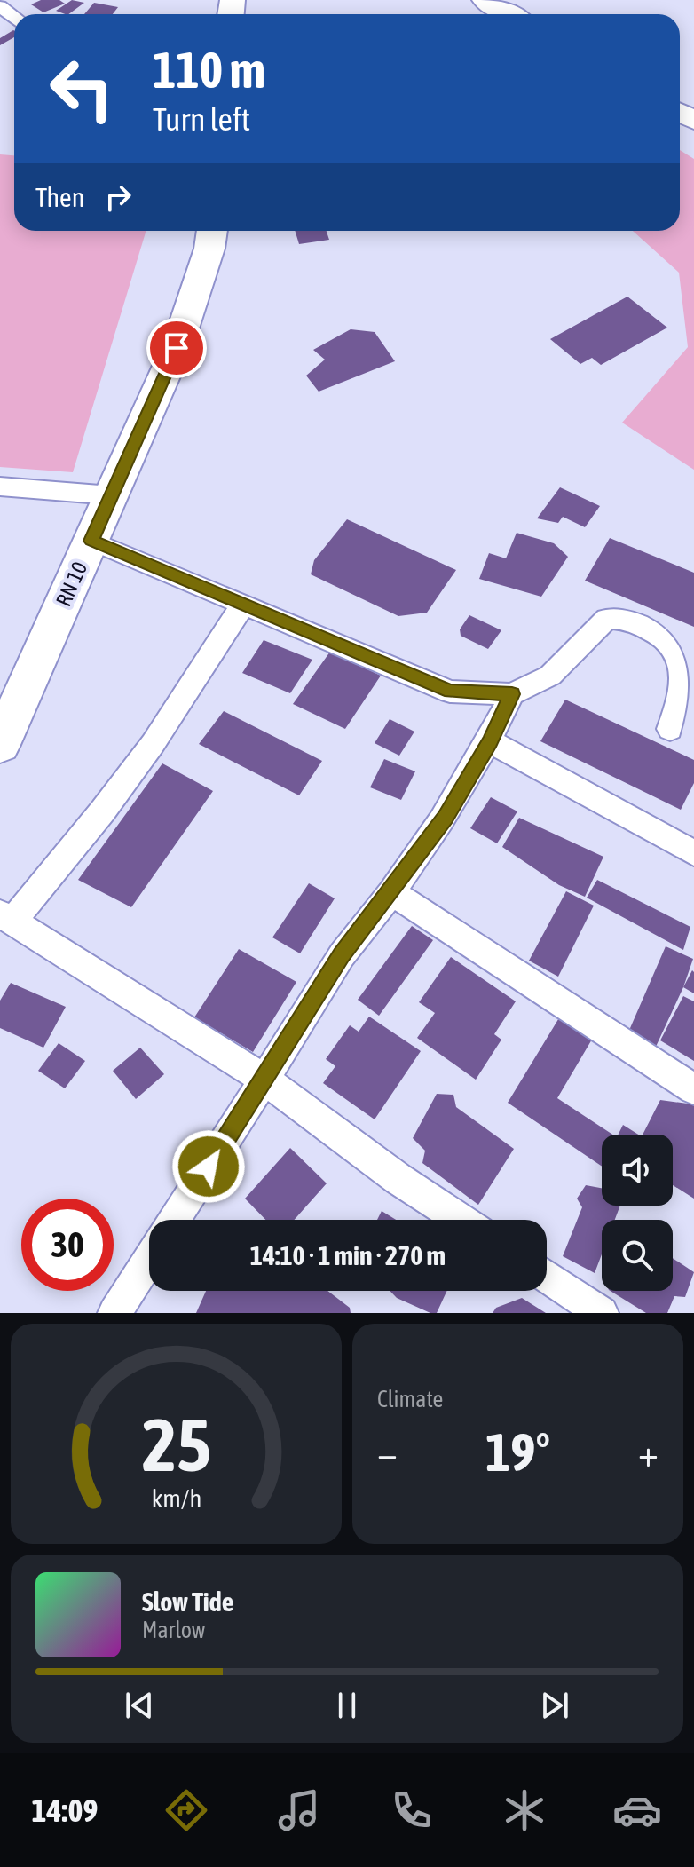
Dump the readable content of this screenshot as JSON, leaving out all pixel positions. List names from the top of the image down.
{
  "streets": {
    "main road": ["RN 10"]
  },
  "page": {
    "turn": ["110 m", "Turn left"],
    "then": "Then",
    "limit": "30",
    "trip": "14:10 · 1 min · 270 m",
    "tile": "Climate",
    "heat": ["−", "19°", "+"],
    "song": ["Slow Tide", "Marlow"],
    "tabs": "14:09",
    "gauge": ["25", "km/h"]
  }
}
